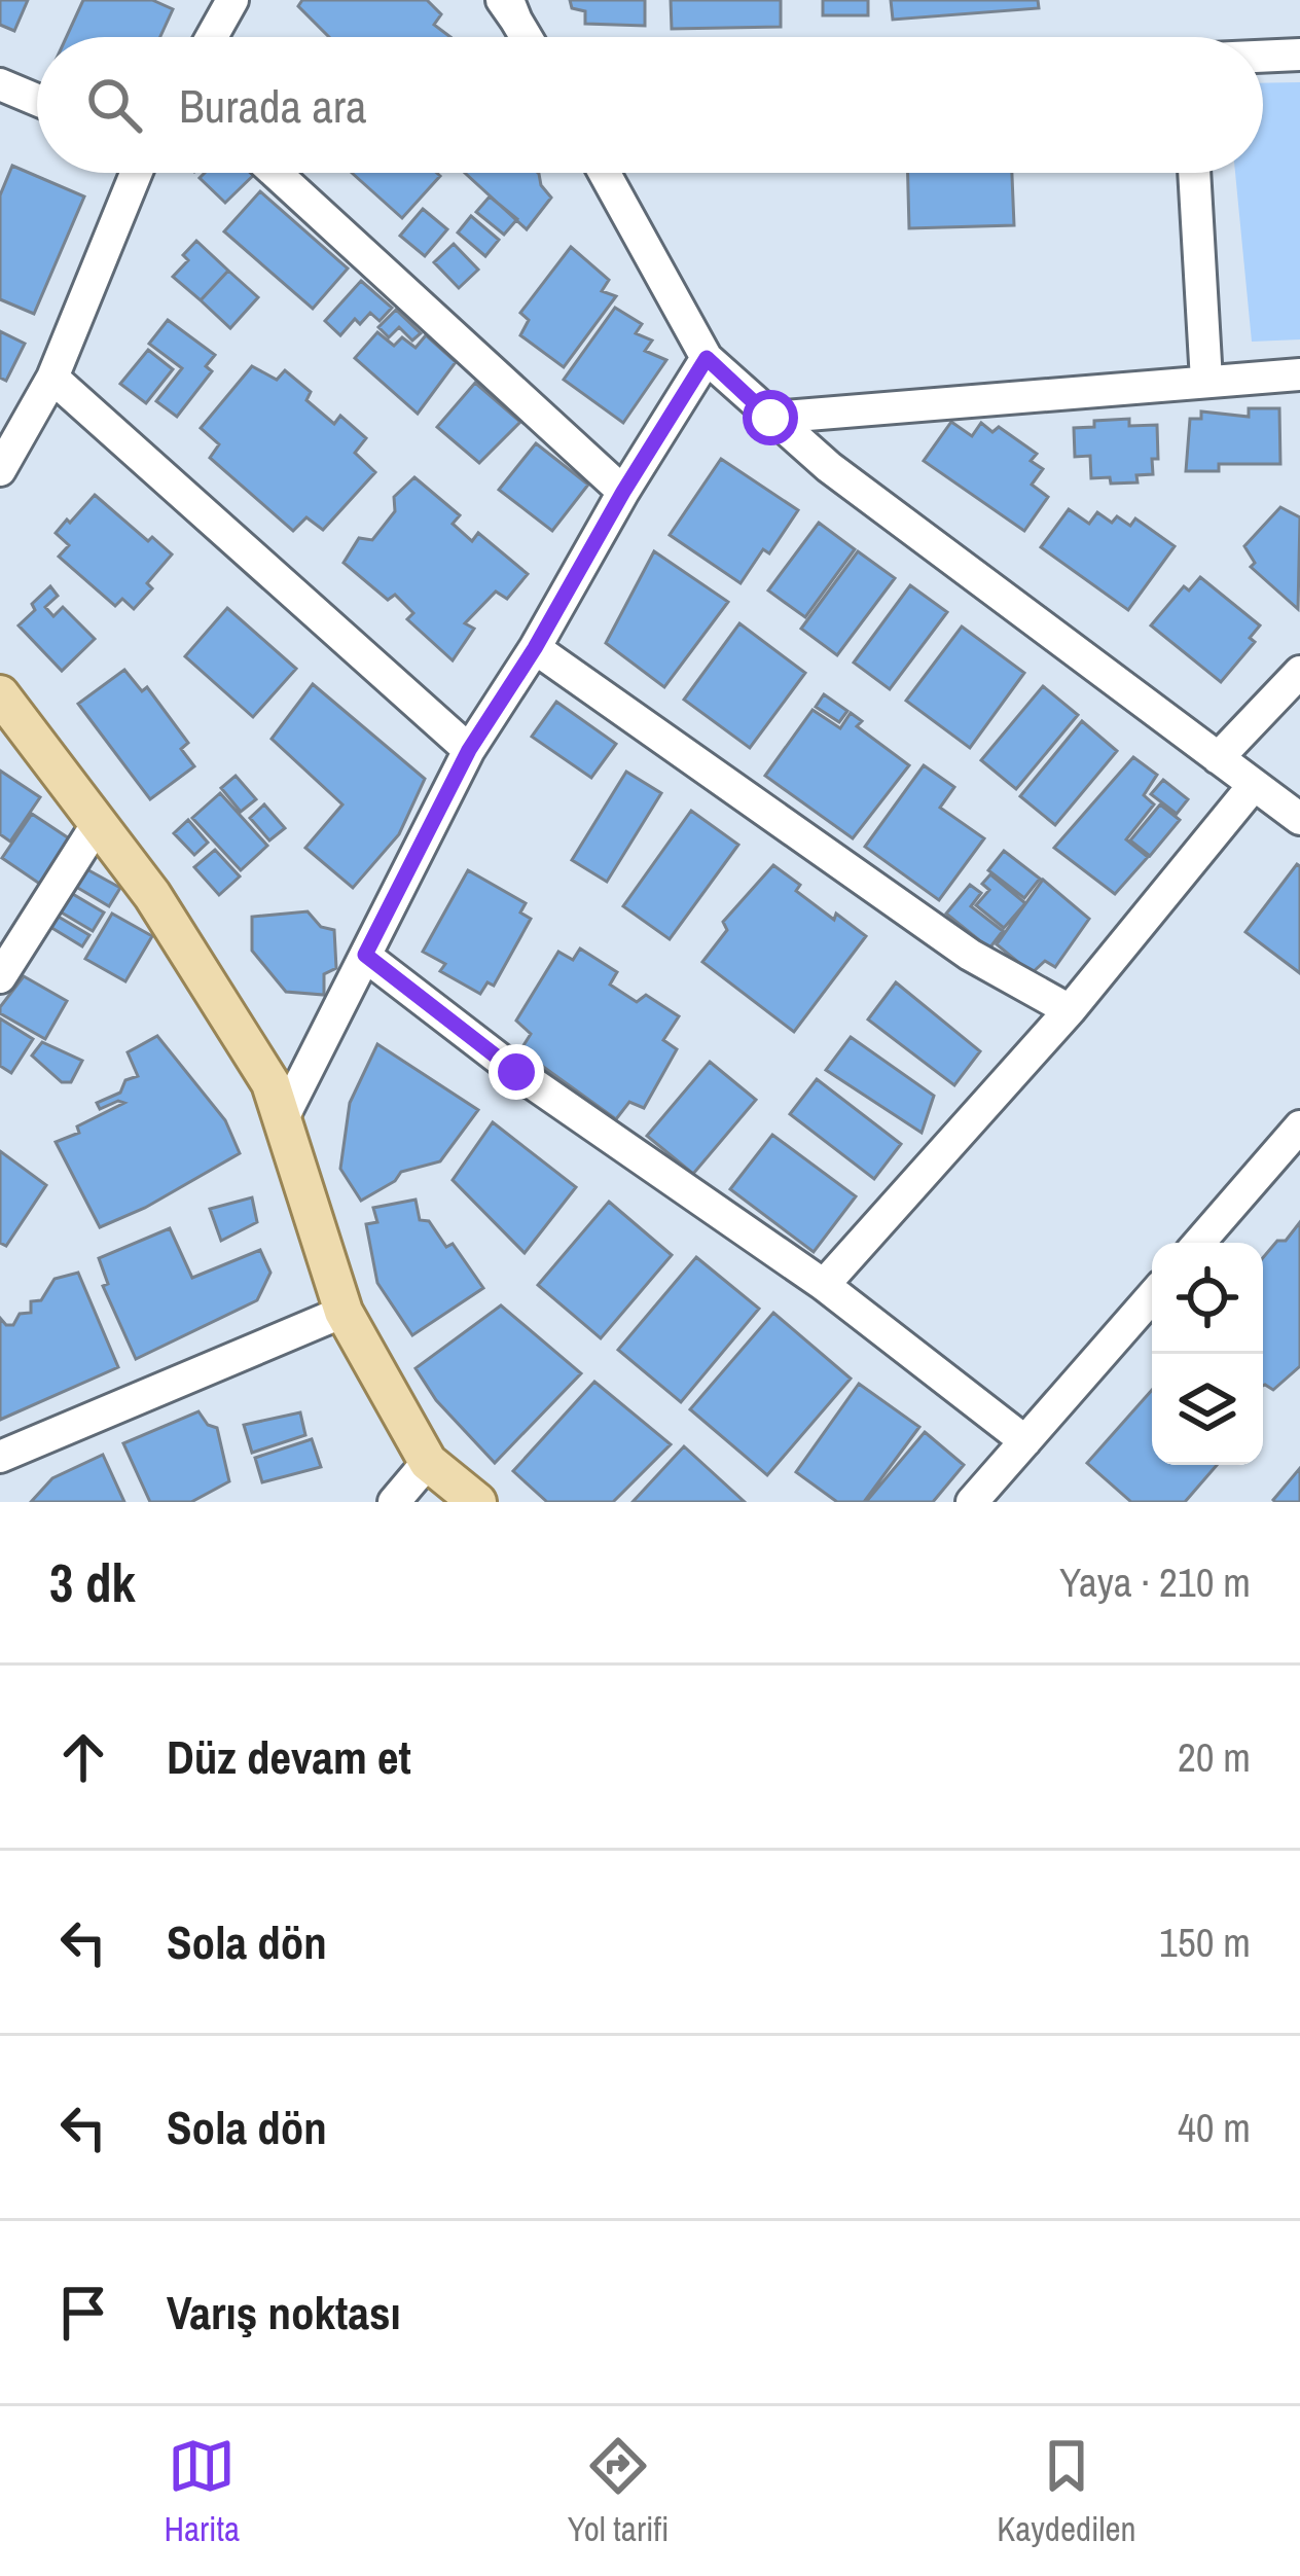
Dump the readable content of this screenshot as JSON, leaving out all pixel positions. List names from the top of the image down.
{
  "page": {
    "search": "Burada ara",
    "heading": ["3 dk", "Yaya · 210 m"],
    "list": [
      ["Düz devam et", "20 m"],
      ["Sola dön", "150 m"],
      ["Sola dön", "40 m"],
      "Varış noktası"
    ],
    "nav": ["Harita", "Yol tarifi", "Kaydedilen"]
  }
}
